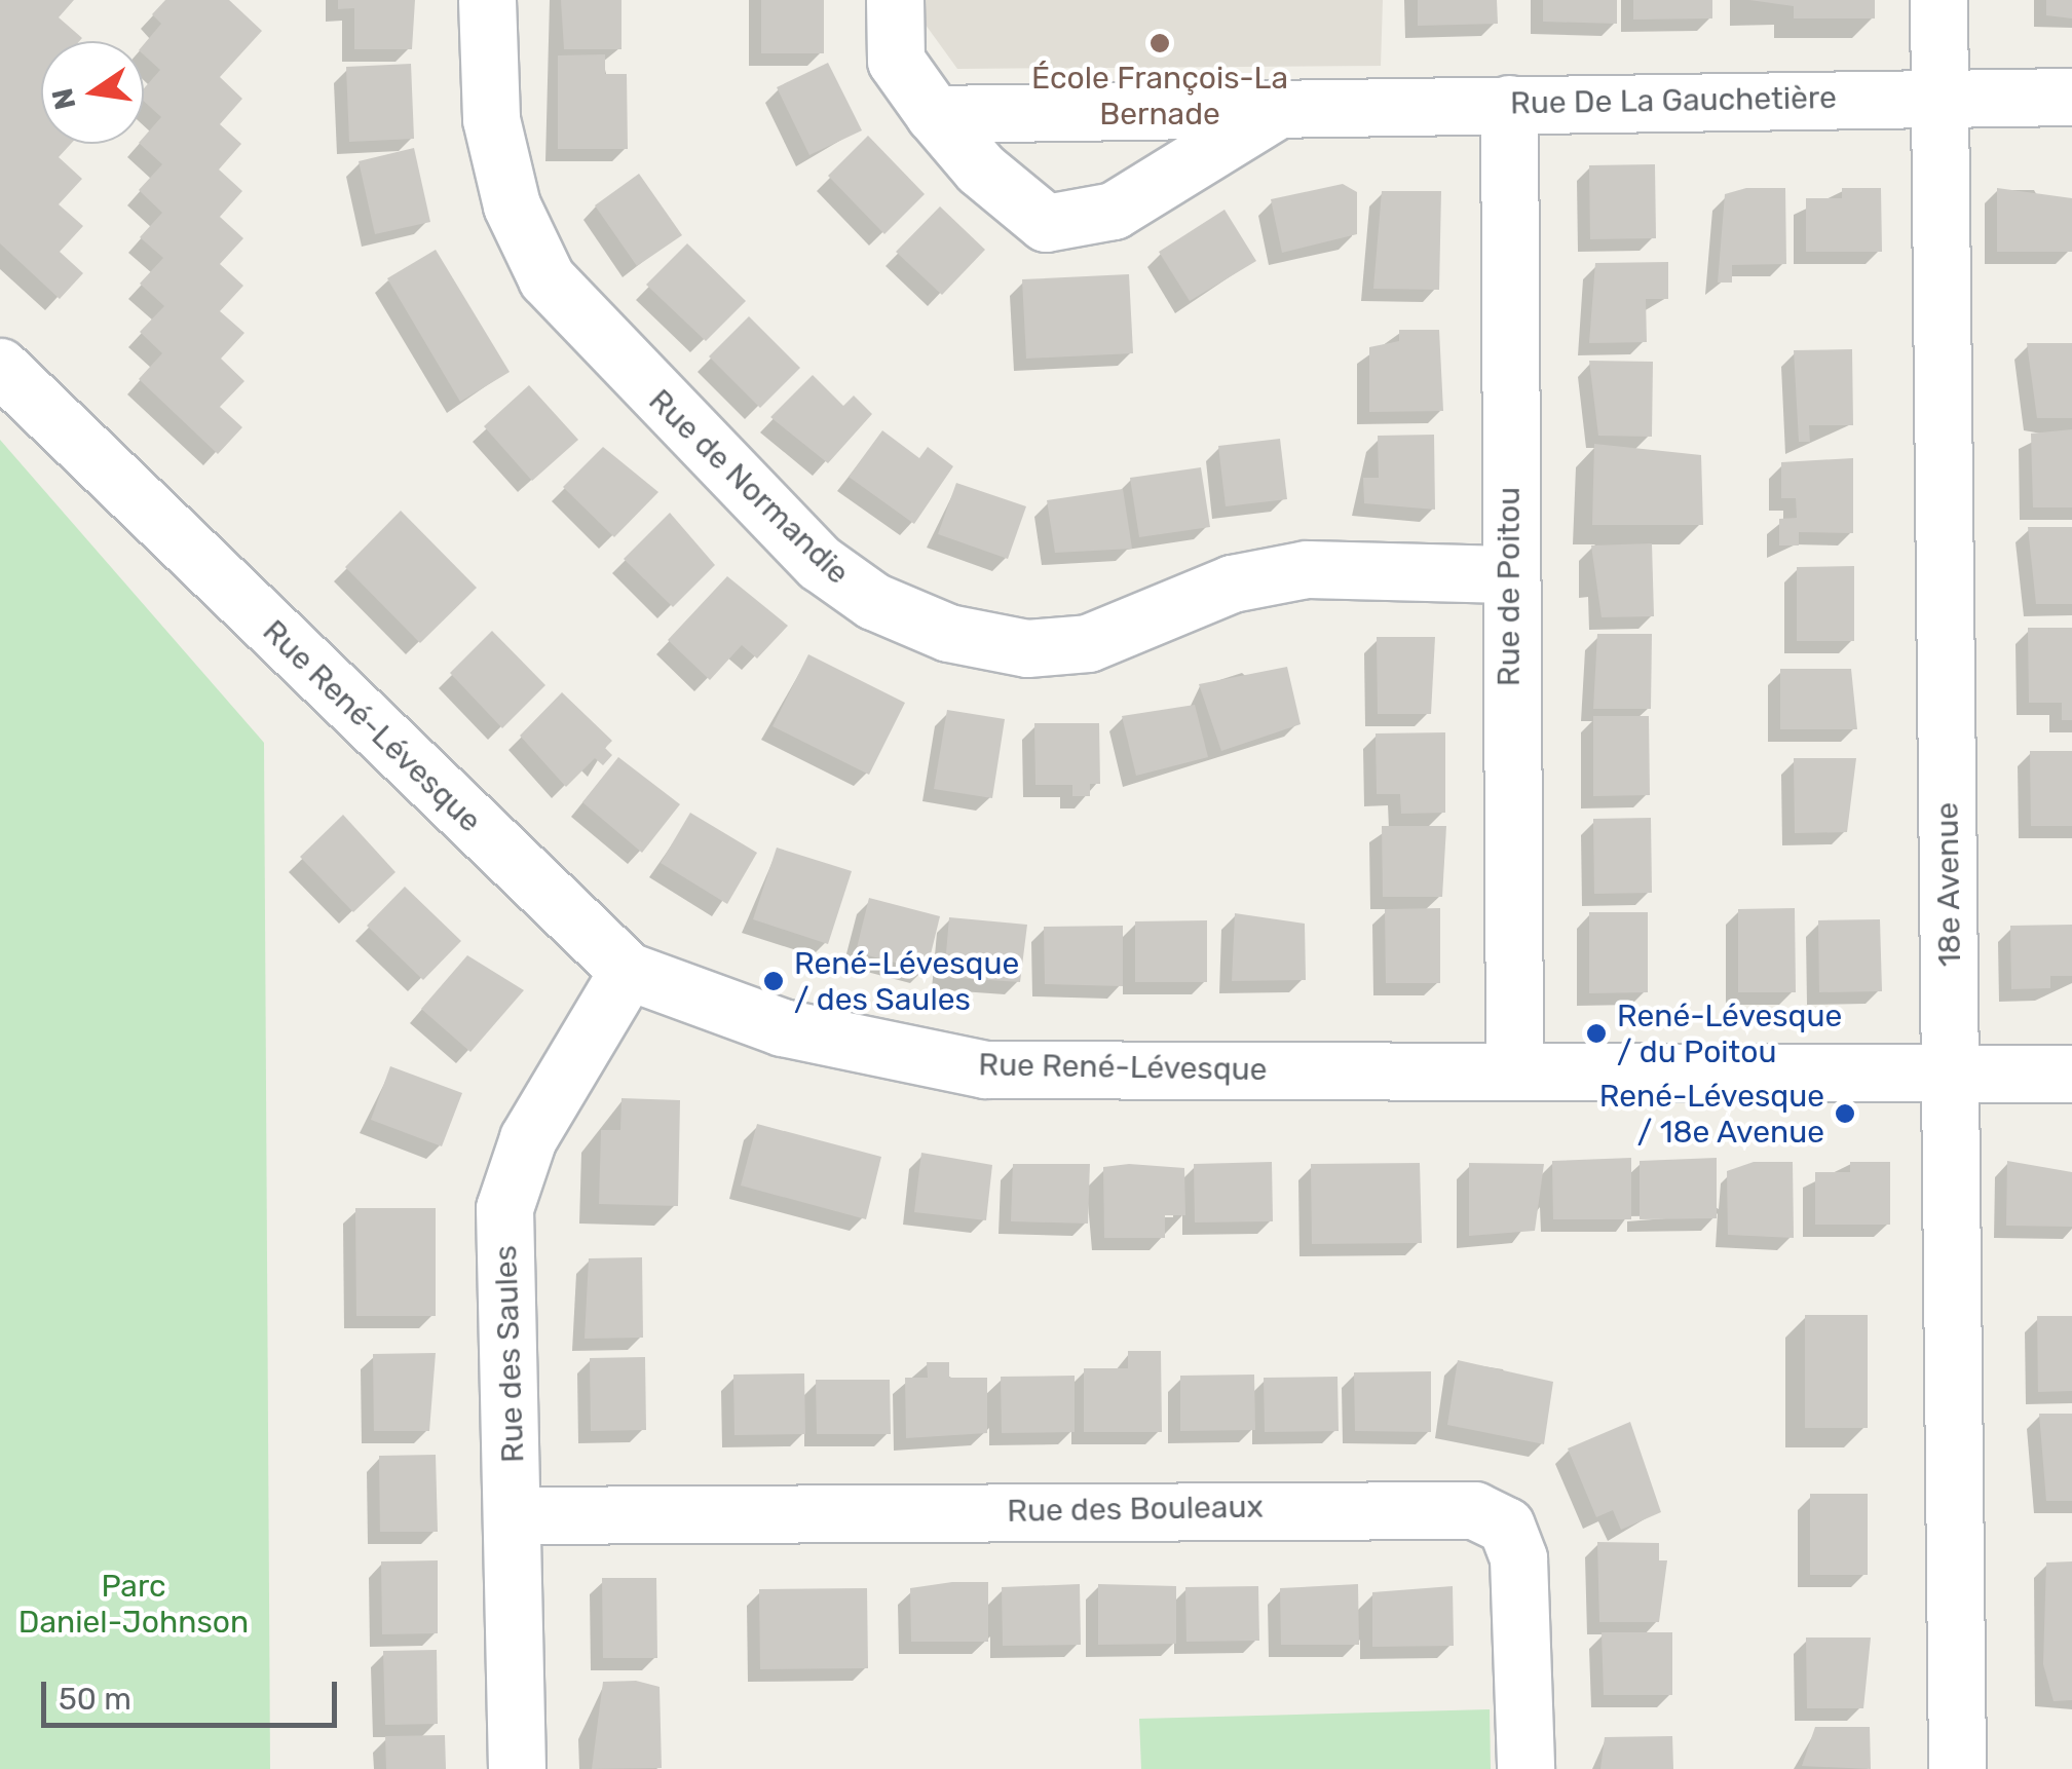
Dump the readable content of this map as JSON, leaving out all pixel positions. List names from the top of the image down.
{
  "streets": {
    "street": [
      "Rue De La Gauchetière",
      "Rue de Normandie",
      "Rue de Poitou",
      "Rue René-Lévesque",
      "18e Avenue",
      "Rue des Saules",
      "Rue des Bouleaux"
    ]
  },
  "crossings": [
    ["Rue De La Gauchetière", "Rue de Poitou"],
    ["Rue De La Gauchetière", "18e Avenue"],
    ["Rue de Normandie", "Rue de Poitou"],
    ["Rue de Poitou", "Rue René-Lévesque"],
    ["Rue René-Lévesque", "18e Avenue"],
    ["Rue René-Lévesque", "Rue des Saules"],
    ["Rue des Saules", "Rue des Bouleaux"]
  ],
  "parks": ["Parc Daniel-Johnson"],
  "places": [
    "École François-La Bernade",
    "René-Lévesque / des Saules",
    "René-Lévesque / du Poitou",
    "René-Lévesque / 18e Avenue"
  ],
  "scale_bar": "50 m",
  "north": "left"
}
